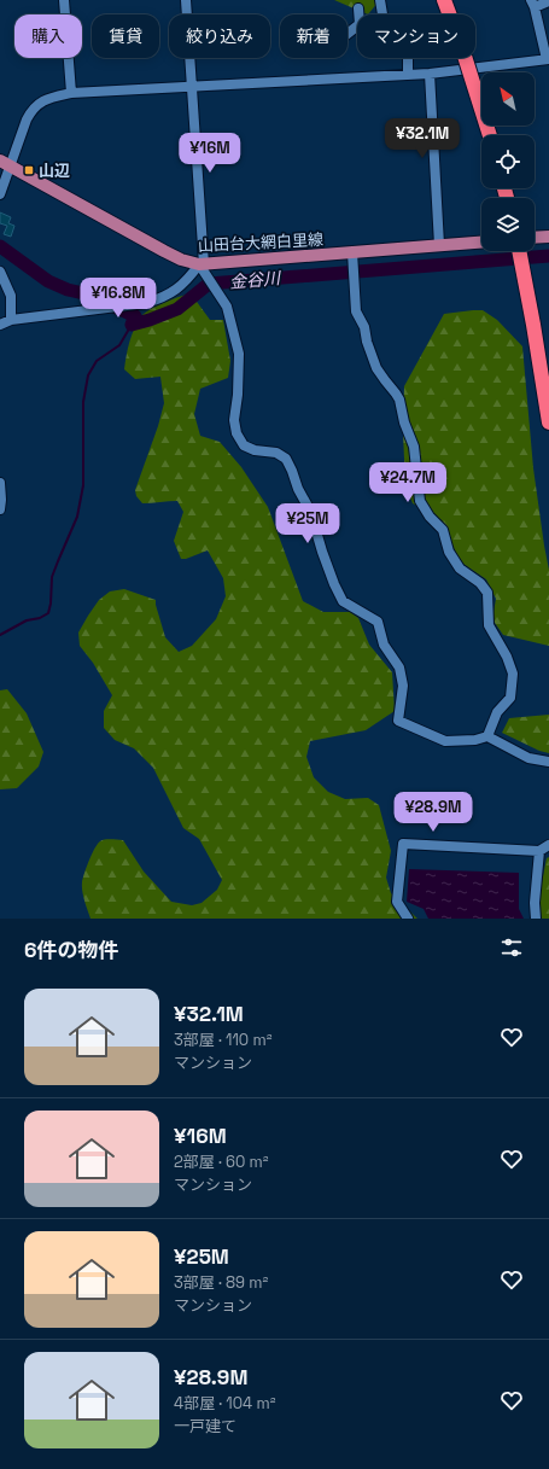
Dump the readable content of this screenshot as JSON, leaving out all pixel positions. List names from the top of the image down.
{
  "streets": {
    "main road": ["山田台大網白里線"]
  },
  "water": ["金谷川"],
  "places": {
    "transit": ["山辺"]
  },
  "north": "top left",
  "page": {
    "chip": [
      "購入",
      "賃貸",
      "絞り込み",
      "新着",
      "マンション"
    ],
    "price": [
      "¥32.1M",
      "¥16M",
      "¥16.8M",
      "¥24.7M",
      "¥25M",
      "¥28.9M"
    ],
    "heading": "6件の物件",
    "list": [
      {
        "name": "¥32.1M",
        "note": "3部屋 · 110 m² · マンション"
      },
      {
        "name": "¥16M",
        "note": "2部屋 · 60 m² · マンション"
      },
      {
        "name": "¥25M",
        "note": "3部屋 · 89 m² · マンション"
      },
      {
        "name": "¥28.9M",
        "note": "4部屋 · 104 m² · 一戸建て"
      }
    ]
  }
}
